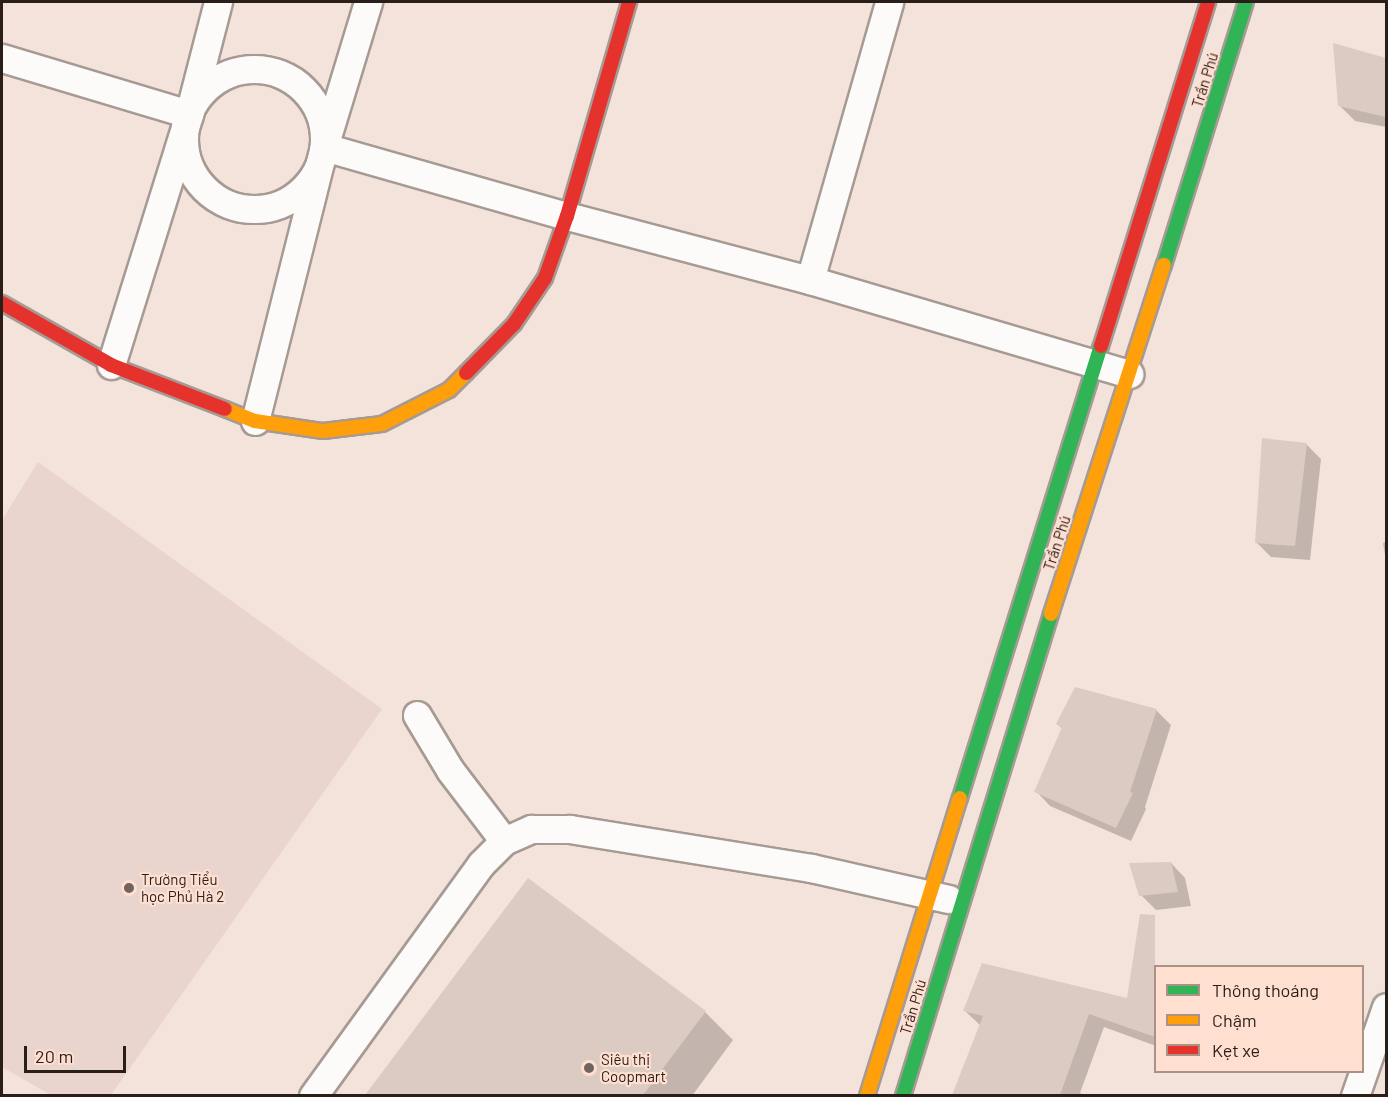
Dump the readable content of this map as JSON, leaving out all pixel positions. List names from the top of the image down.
{
  "streets": {
    "main road": ["Trần Phú"]
  },
  "places": ["Trường Tiểu học Phủ Hà 2", "Siêu thị Coopmart"],
  "legend": ["Thông thoáng", "Chậm", "Kẹt xe"],
  "scale_bar": "20 m"
}
